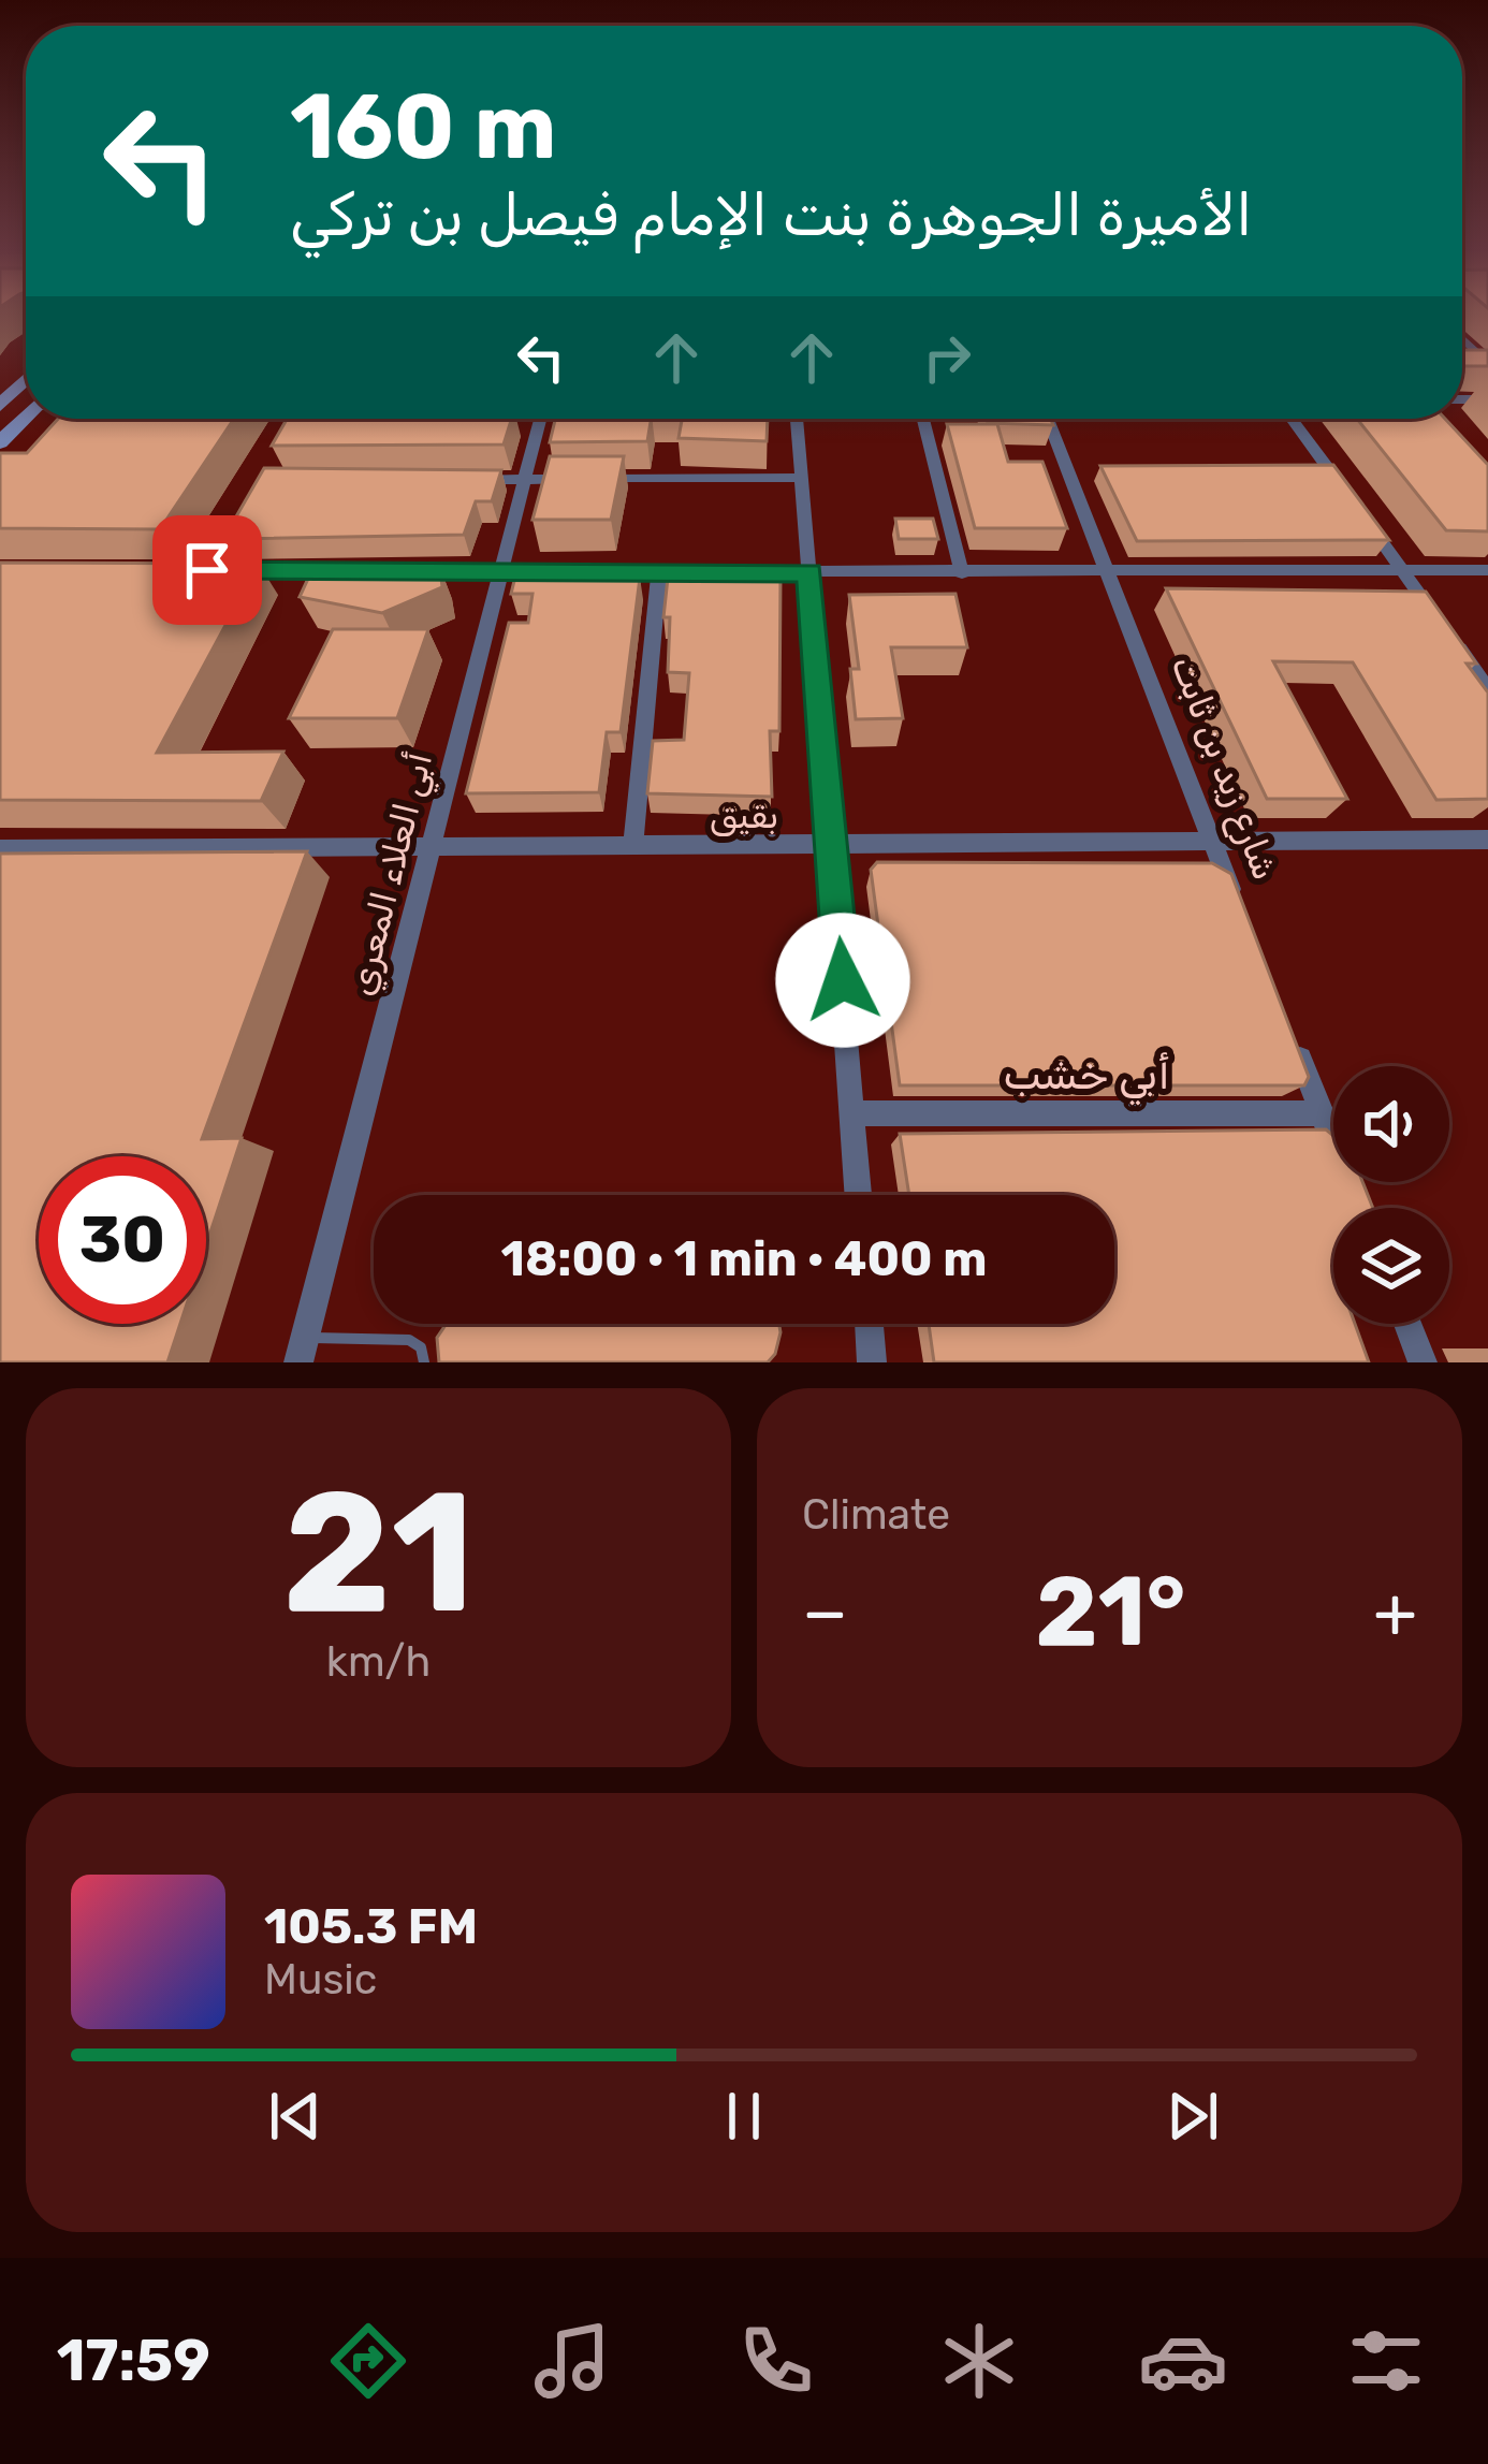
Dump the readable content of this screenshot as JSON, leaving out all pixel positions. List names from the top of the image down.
{
  "streets": {
    "street": [
      "شارع زيد بن ثابت",
      "بقيق",
      "أبي العلاء المعري",
      "أبي خشب"
    ]
  },
  "crossings": [
    ["شارع زيد بن ثابت", "بقيق"],
    ["بقيق", "أبي العلاء المعري"]
  ],
  "page": {
    "turn": ["160 m", "الأميرة الجوهرة بنت الإمام فيصل بن تركي"],
    "limit": "30",
    "trip": "18:00 · 1 min · 400 m",
    "tile": [
      ["21", "km/h"],
      "Climate"
    ],
    "heat": ["−", "21°", "+"],
    "song": ["105.3 FM", "Music"],
    "tabs": "17:59"
  }
}
